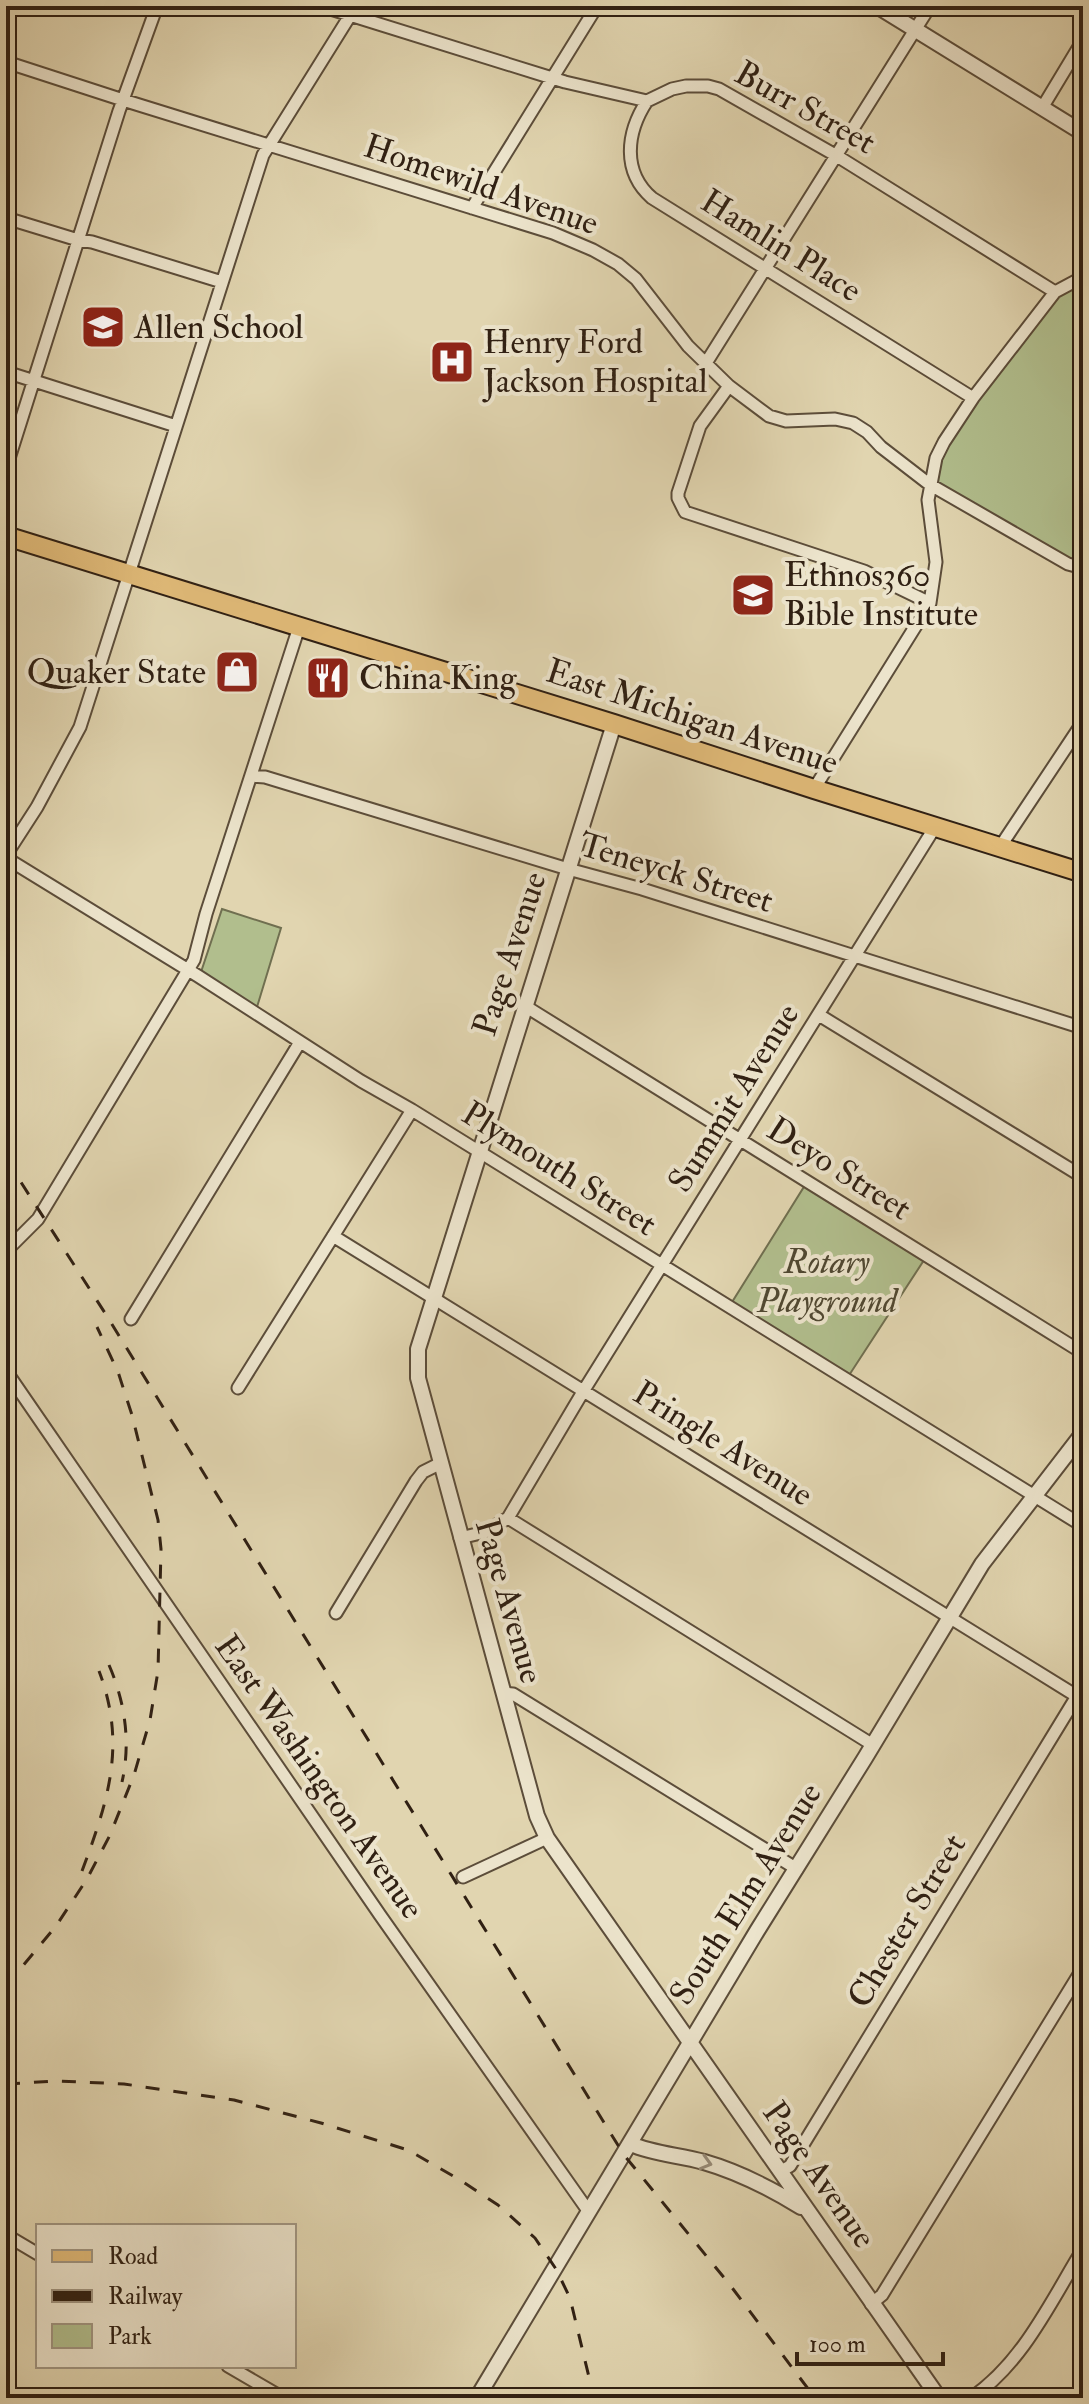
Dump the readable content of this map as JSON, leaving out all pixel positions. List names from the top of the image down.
{
  "streets": {
    "main road": ["East Michigan Avenue"],
    "street": [
      "Burr Street",
      "Homewild Avenue",
      "Hamlin Place",
      "Teneyck Street",
      "Page Avenue",
      "Summit Avenue",
      "Plymouth Street",
      "Deyo Street",
      "Pringle Avenue",
      "East Washington Avenue",
      "South Elm Avenue",
      "Chester Street"
    ]
  },
  "crossings": [
    ["Burr Street", "Hamlin Place"],
    ["East Michigan Avenue", "Page Avenue"],
    ["East Michigan Avenue", "Summit Avenue"],
    ["Teneyck Street", "Page Avenue"],
    ["Teneyck Street", "Summit Avenue"],
    ["Page Avenue", "Plymouth Street"],
    ["Page Avenue", "Deyo Street"],
    ["Page Avenue", "Pringle Avenue"],
    ["Page Avenue", "South Elm Avenue"],
    ["Page Avenue", "Chester Street"],
    ["Summit Avenue", "Plymouth Street"],
    ["Summit Avenue", "Deyo Street"],
    ["Summit Avenue", "Pringle Avenue"],
    ["Plymouth Street", "South Elm Avenue"],
    ["Pringle Avenue", "South Elm Avenue"],
    ["Pringle Avenue", "Chester Street"],
    ["East Washington Avenue", "South Elm Avenue"]
  ],
  "parks": ["Rotary Playground"],
  "places": {
    "school or university": ["Allen School", "Ethnos360 Bible Institute"],
    "hospital": ["Henry Ford Jackson Hospital"],
    "shop": ["Quaker State"],
    "restaurant": ["China King"]
  },
  "legend": ["Road", "Railway", "Park"],
  "scale_bar": "100 m"
}
